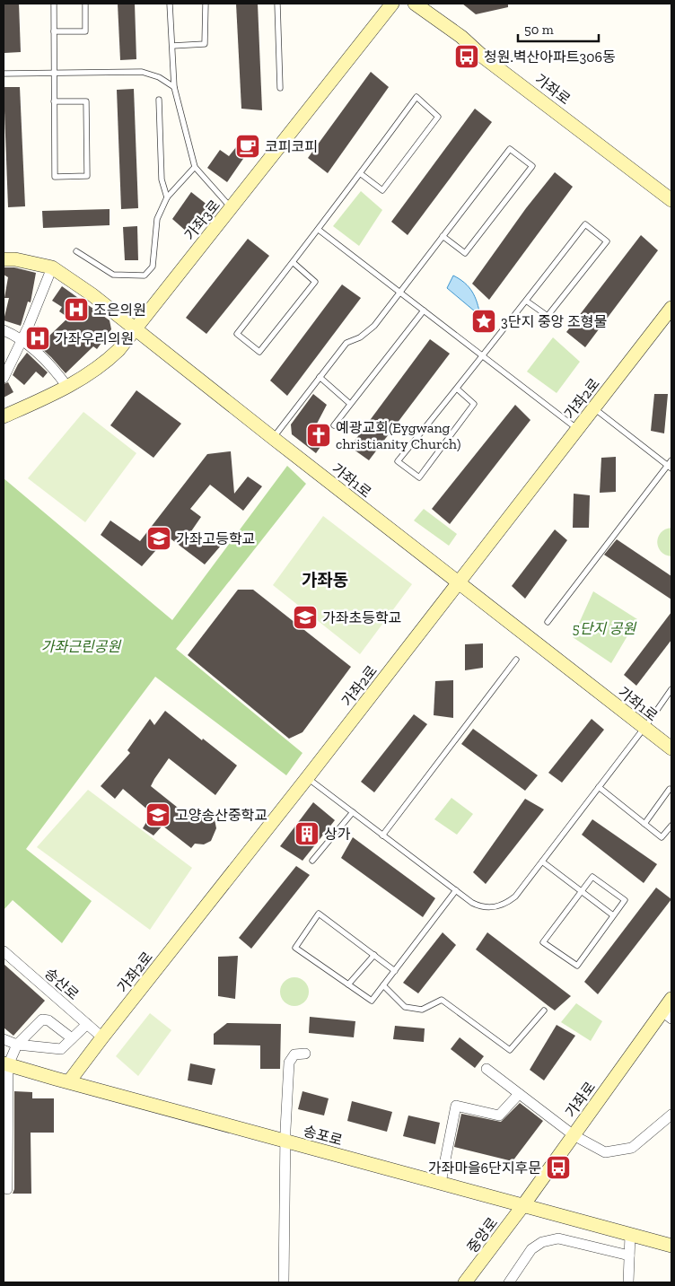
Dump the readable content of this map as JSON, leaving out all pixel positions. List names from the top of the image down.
{
  "streets": {
    "street": [
      "가좌로",
      "가좌3로",
      "가좌2로",
      "가좌1로",
      "송산로",
      "송포로",
      "중앙로"
    ]
  },
  "crossings": [
    ["가좌로", "송포로"],
    ["가좌로", "중앙로"],
    ["가좌3로", "가좌1로"],
    ["가좌2로", "가좌1로"],
    ["가좌2로", "송산로"],
    ["가좌2로", "송포로"],
    ["송포로", "중앙로"]
  ],
  "districts": ["가좌동"],
  "parks": ["5단지 공원", "가좌근린공원"],
  "places": {
    "bus stop": ["청원.벽산아파트306동", "가좌마을6단지후문"],
    "cafe": ["코피코피"],
    "hospital": ["조은의원", "가좌우리의원"],
    "place": ["3단지 중앙 조형물"],
    "church": ["예광교회(Eygwang christianity Church)"],
    "school or university": ["가좌고등학교", "가좌초등학교", "고양송산중학교"],
    "building": ["상가"]
  },
  "scale_bar": "50 m"
}
